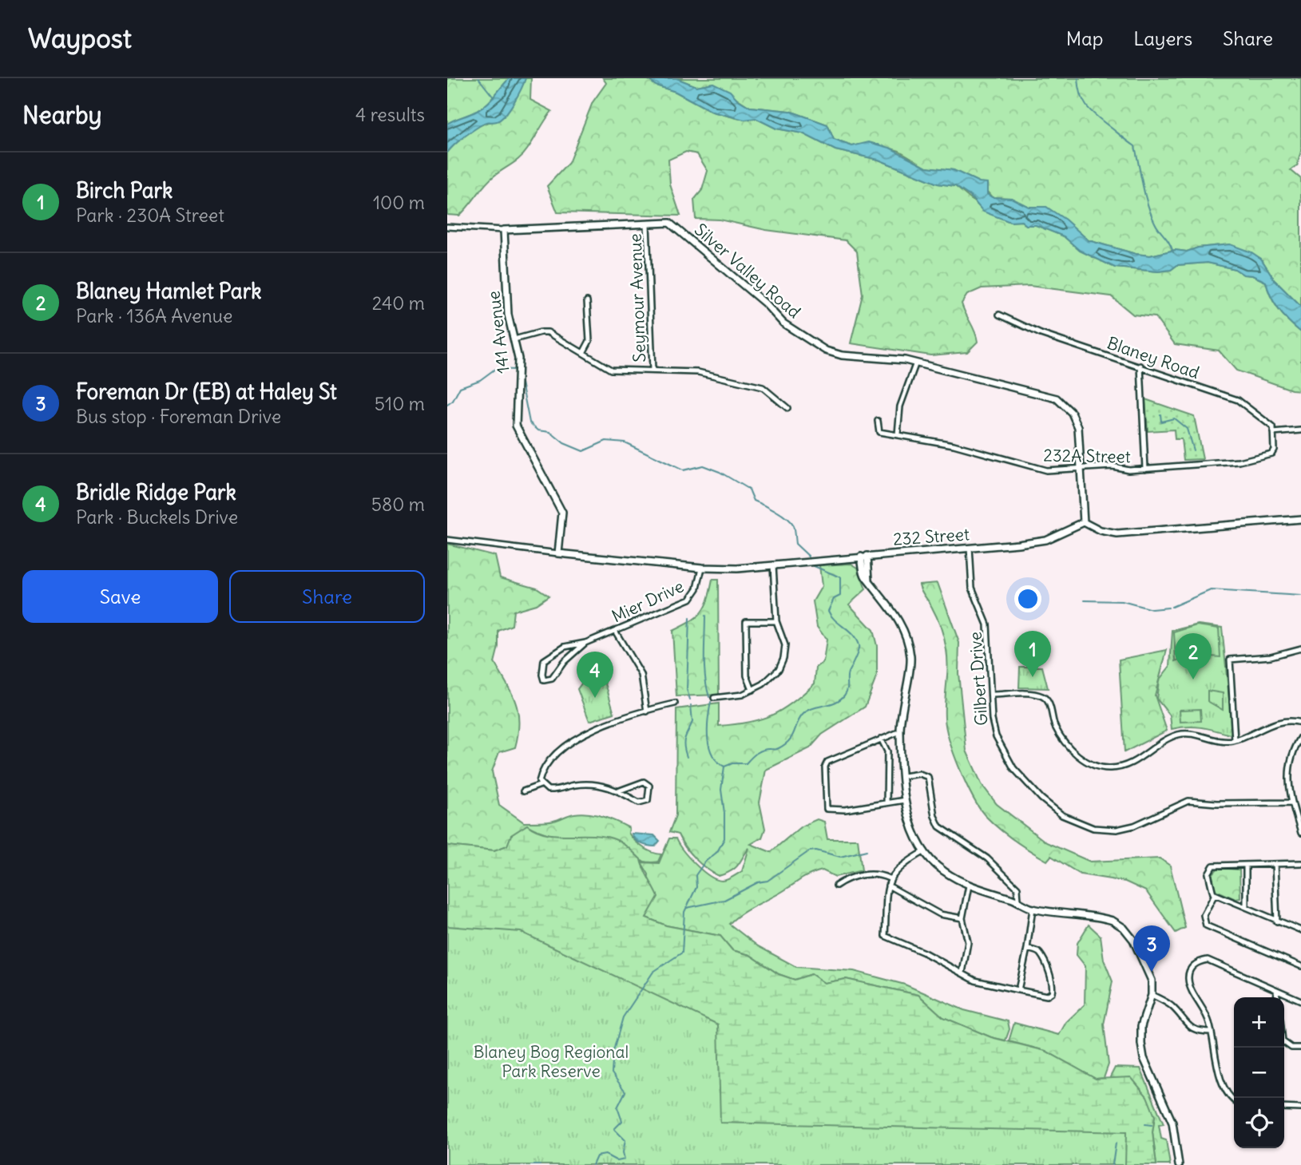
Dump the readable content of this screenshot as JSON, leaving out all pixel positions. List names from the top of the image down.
{
  "streets": {
    "street": [
      "Silver Valley Road",
      "Seymour Avenue",
      "141 Avenue",
      "Blaney Road",
      "232A Street",
      "232 Street",
      "Mier Drive",
      "Gilbert Drive"
    ]
  },
  "crossings": [
    ["Silver Valley Road", "Seymour Avenue"],
    ["Silver Valley Road", "141 Avenue"],
    ["Silver Valley Road", "232A Street"],
    ["Silver Valley Road", "232 Street"],
    ["141 Avenue", "232 Street"],
    ["Blaney Road", "232A Street"],
    ["232 Street", "Mier Drive"],
    ["232 Street", "Gilbert Drive"]
  ],
  "parks": ["Blaney Bog Regional Park Reserve"],
  "page": {
    "header": "Waypost",
    "nav": ["Map", "Layers", "Share"],
    "heading": ["Nearby", "4 results"],
    "list": [
      {
        "mark": "1",
        "name": "Birch Park",
        "note": "Park · 230A Street",
        "value": "100 m"
      },
      {
        "mark": "2",
        "name": "Blaney Hamlet Park",
        "note": "Park · 136A Avenue",
        "value": "240 m"
      },
      {
        "mark": "3",
        "name": "Foreman Dr (EB) at Haley St",
        "note": "Bus stop · Foreman Drive",
        "value": "510 m"
      },
      {
        "mark": "4",
        "name": "Bridle Ridge Park",
        "note": "Park · Buckels Drive",
        "value": "580 m"
      }
    ],
    "buttons": ["Save", "Share"],
    "pins": [
      "1",
      "2",
      "4",
      "3"
    ],
    "map_buttons": ["+", "−"]
  }
}
